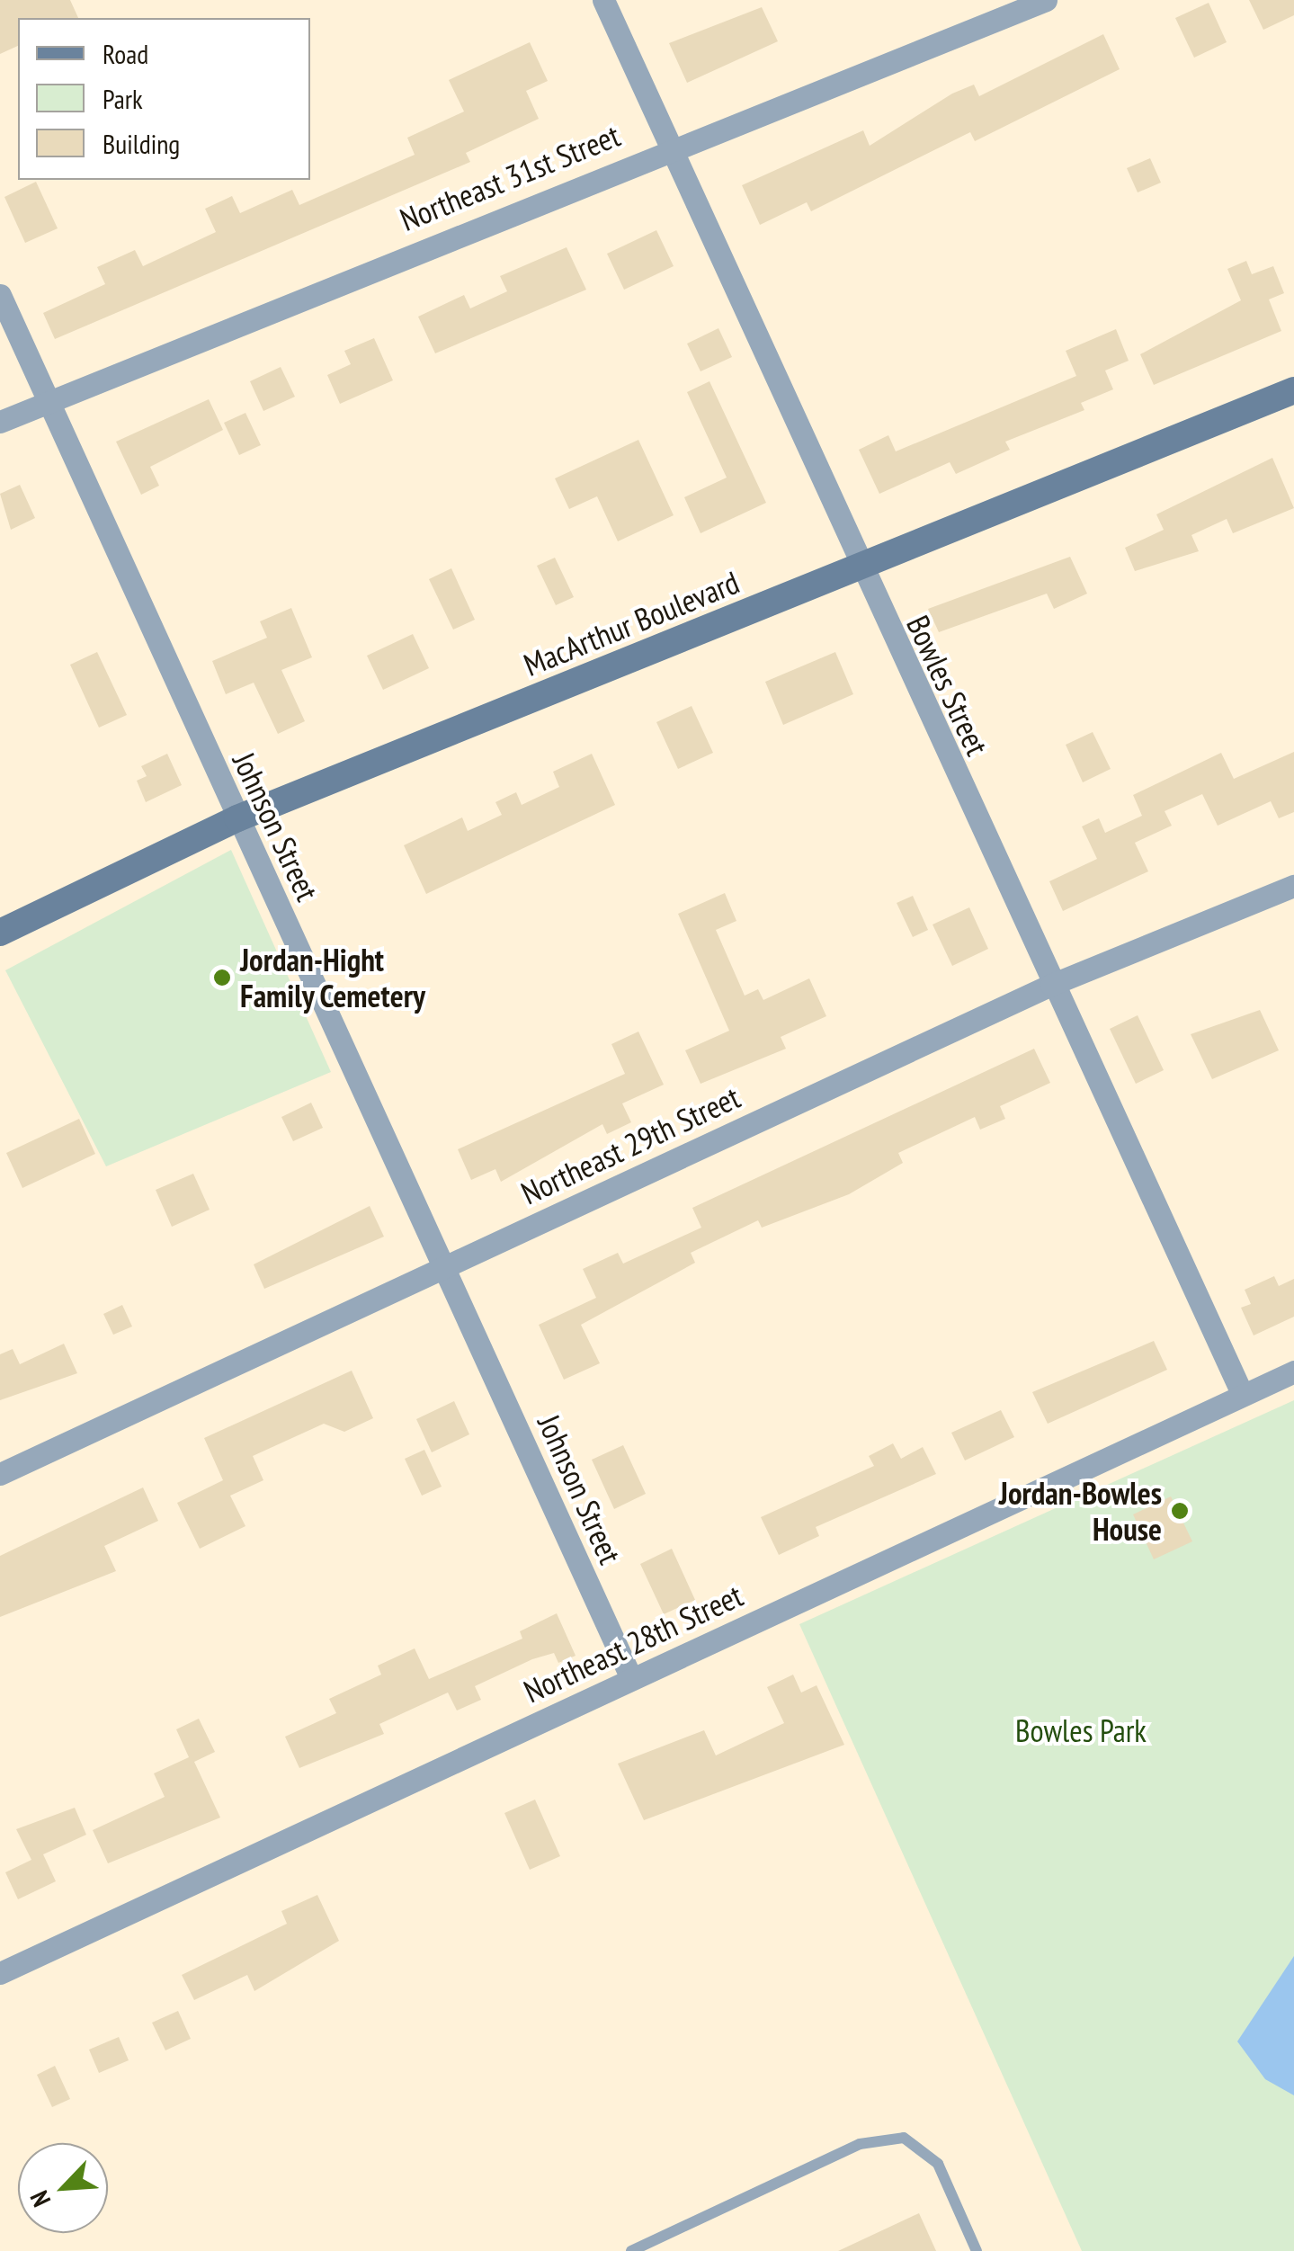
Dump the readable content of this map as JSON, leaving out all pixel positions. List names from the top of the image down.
{
  "streets": {
    "main road": ["MacArthur Boulevard"],
    "street": [
      "Northeast 31st Street",
      "Bowles Street",
      "Johnson Street",
      "Northeast 29th Street",
      "Northeast 28th Street"
    ]
  },
  "crossings": [
    ["Northeast 31st Street", "Bowles Street"],
    ["Northeast 31st Street", "Johnson Street"],
    ["MacArthur Boulevard", "Bowles Street"],
    ["MacArthur Boulevard", "Johnson Street"],
    ["Bowles Street", "Northeast 29th Street"],
    ["Bowles Street", "Northeast 28th Street"],
    ["Johnson Street", "Northeast 29th Street"],
    ["Johnson Street", "Northeast 28th Street"]
  ],
  "parks": ["Bowles Park"],
  "places": ["Jordan-Hight Family Cemetery", "Jordan-Bowles House"],
  "legend": ["Road", "Park", "Building"],
  "north": "bottom left"
}
